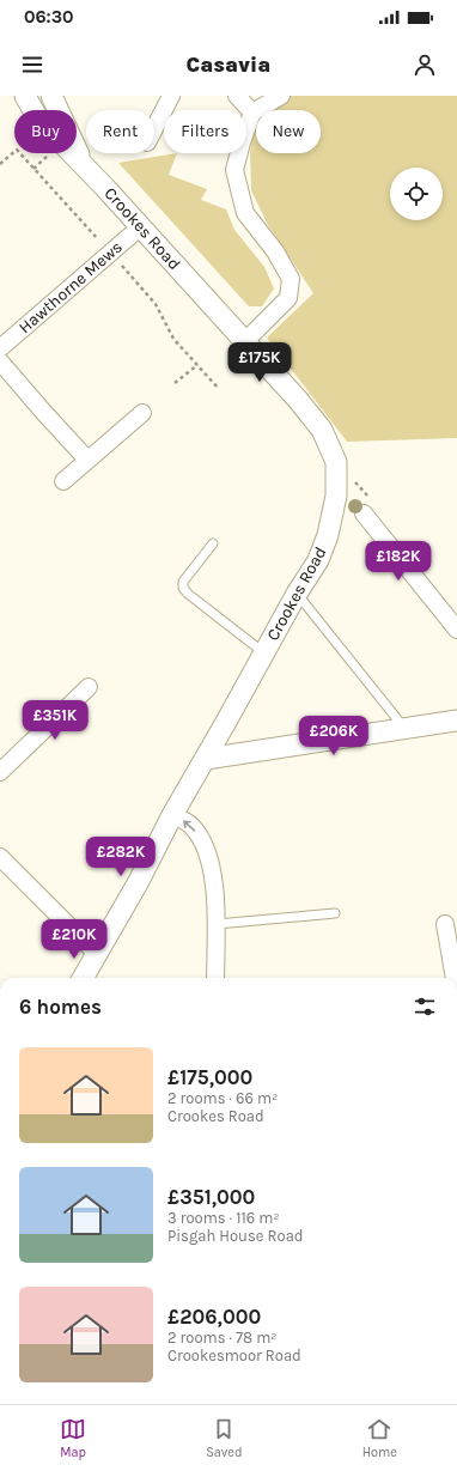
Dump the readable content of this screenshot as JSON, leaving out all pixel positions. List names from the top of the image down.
{
  "streets": {
    "street": ["Crookes Road", "Hawthorne Mews"]
  },
  "crossings": [
    ["Crookes Road", "Hawthorne Mews"]
  ],
  "page": {
    "status": "06:30",
    "header": "Casavia",
    "chip": [
      "Buy",
      "Rent",
      "Filters",
      "New"
    ],
    "price": [
      "£175K",
      "£182K",
      "£351K",
      "£206K",
      "£282K",
      "£210K"
    ],
    "heading": "6 homes",
    "list": [
      {
        "name": "£175,000",
        "note": "2 rooms · 66 m² · Crookes Road"
      },
      {
        "name": "£351,000",
        "note": "3 rooms · 116 m² · Pisgah House Road"
      },
      {
        "name": "£206,000",
        "note": "2 rooms · 78 m² · Crookesmoor Road"
      }
    ],
    "tabs": ["Map", "Saved", "Home"]
  }
}
